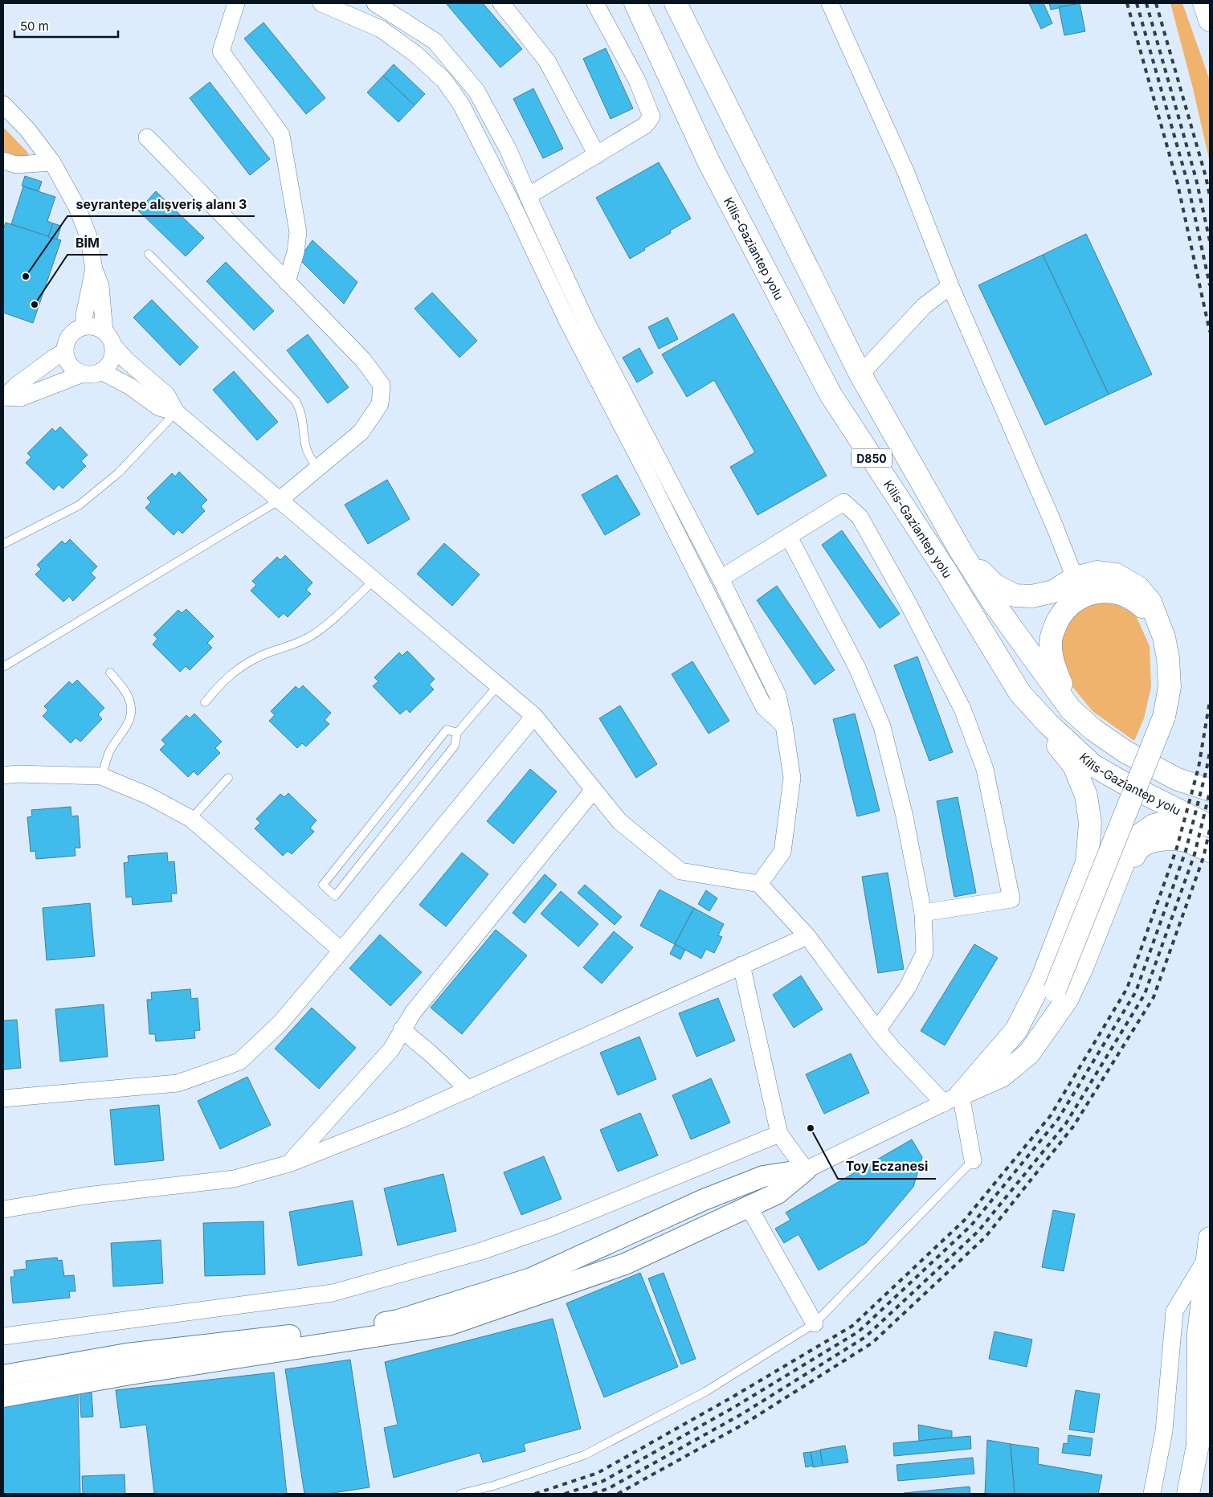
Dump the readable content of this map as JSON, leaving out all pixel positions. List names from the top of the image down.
{
  "streets": {
    "highway": ["Kilis-Gaziantep yolu", "D850"]
  },
  "places": ["seyrantepe alışveriş alanı 3", "BİM", "Toy Eczanesi"],
  "scale_bar": "50 m"
}
